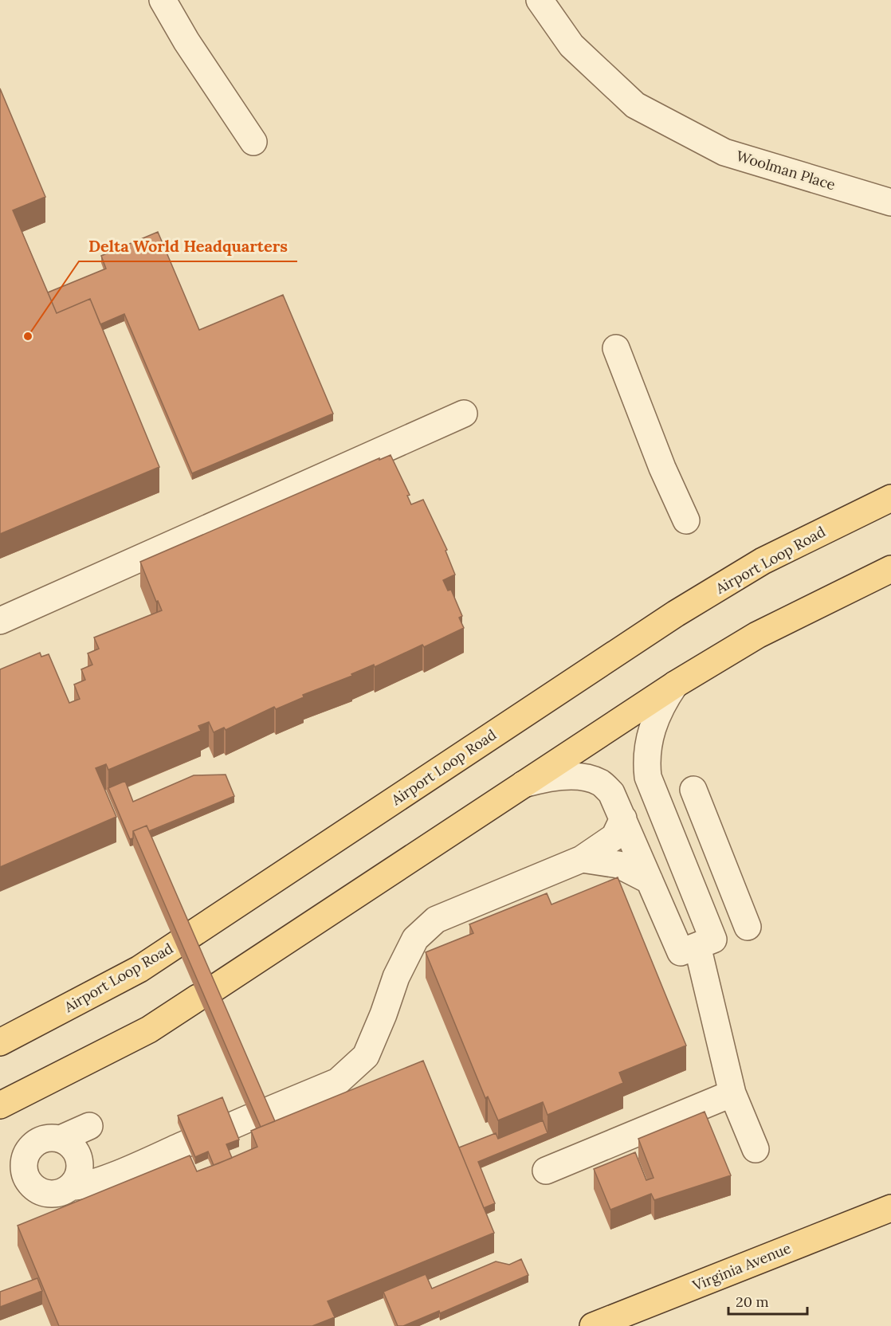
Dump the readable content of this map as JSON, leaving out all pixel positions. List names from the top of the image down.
{
  "streets": {
    "main road": ["Airport Loop Road", "Virginia Avenue"],
    "street": ["Woolman Place"]
  },
  "places": ["Delta World Headquarters"],
  "scale_bar": "20 m"
}
